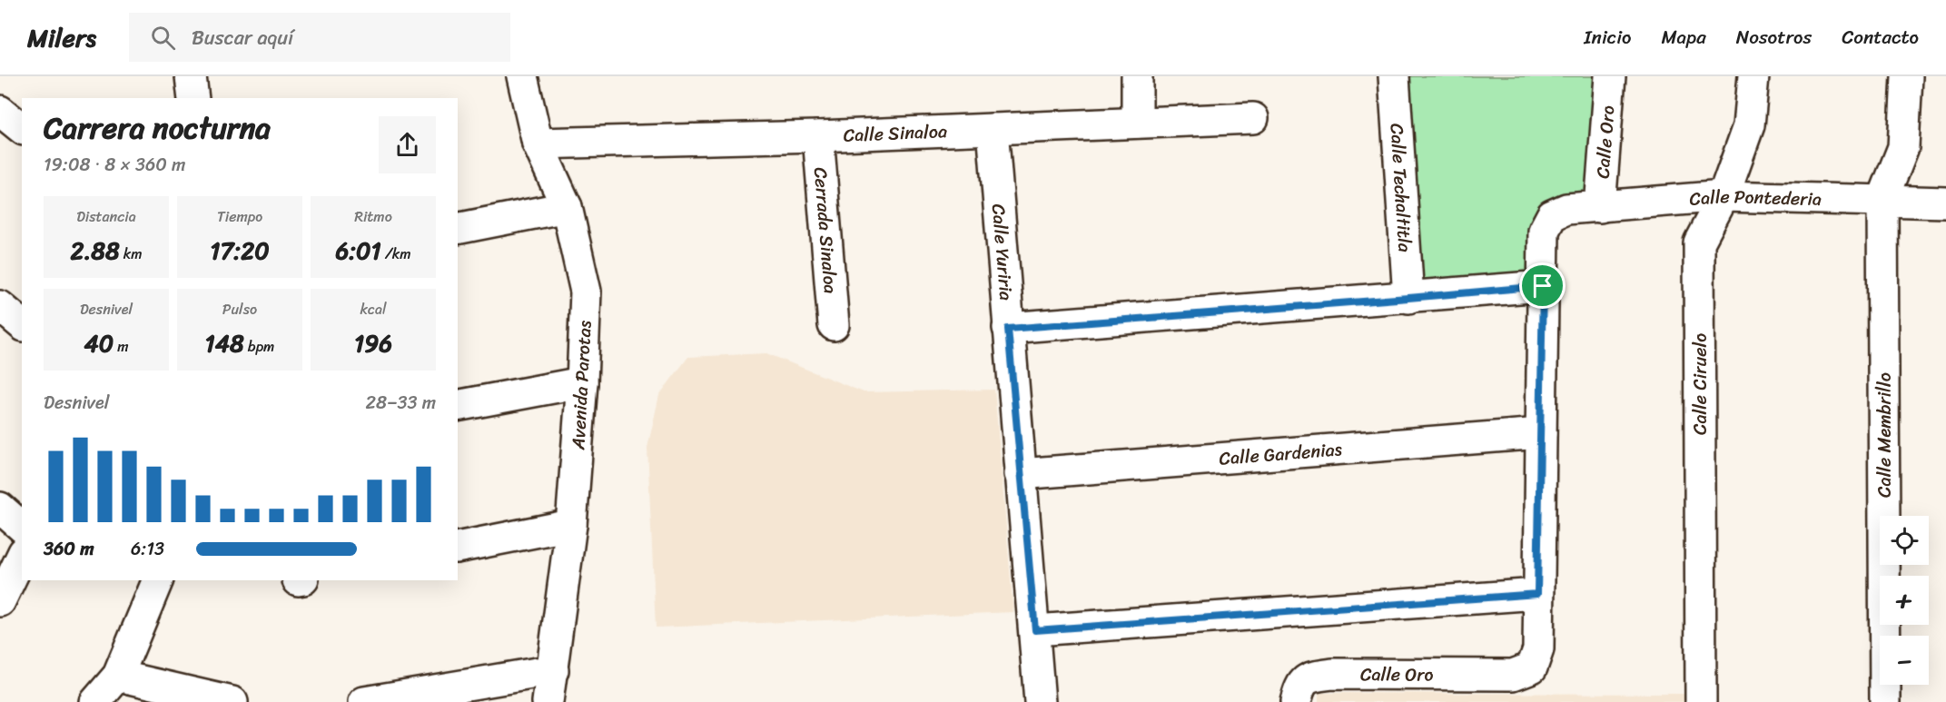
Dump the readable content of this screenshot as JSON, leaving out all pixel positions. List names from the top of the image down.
{
  "streets": {
    "street": [
      "Calle Sinaloa",
      "Calle Oro",
      "Calle Techaltitla",
      "Calle Pontederia",
      "Cerrada Sinaloa",
      "Calle Yuriria",
      "Calle Ciruelo",
      "Avenida Parotas",
      "Calle Membrillo",
      "Calle Gardenias"
    ]
  },
  "crossings": [
    ["Calle Sinaloa", "Cerrada Sinaloa"],
    ["Calle Sinaloa", "Calle Yuriria"],
    ["Calle Sinaloa", "Avenida Parotas"],
    ["Calle Oro", "Calle Pontederia"],
    ["Calle Pontederia", "Calle Ciruelo"],
    ["Calle Pontederia", "Calle Membrillo"],
    ["Calle Yuriria", "Calle Gardenias"]
  ],
  "page": {
    "header": "Milers",
    "search": "Buscar aquí",
    "nav": [
      "Inicio",
      "Mapa",
      "Nosotros",
      "Contacto"
    ],
    "heading": ["Carrera nocturna", "19:08 · 8 × 360 m"],
    "stats": [
      ["Distancia", "2.88 km"],
      ["Tiempo", "17:20"],
      ["Ritmo", "6:01 /km"],
      ["Desnivel", "40 m"],
      ["Pulso", "148 bpm"],
      ["kcal", "196"]
    ],
    "chart": ["Desnivel", "28–33 m"],
    "map_buttons": ["+", "−"],
    "list": [
      {
        "name": "360 m",
        "note": "6:13"
      }
    ]
  }
}
